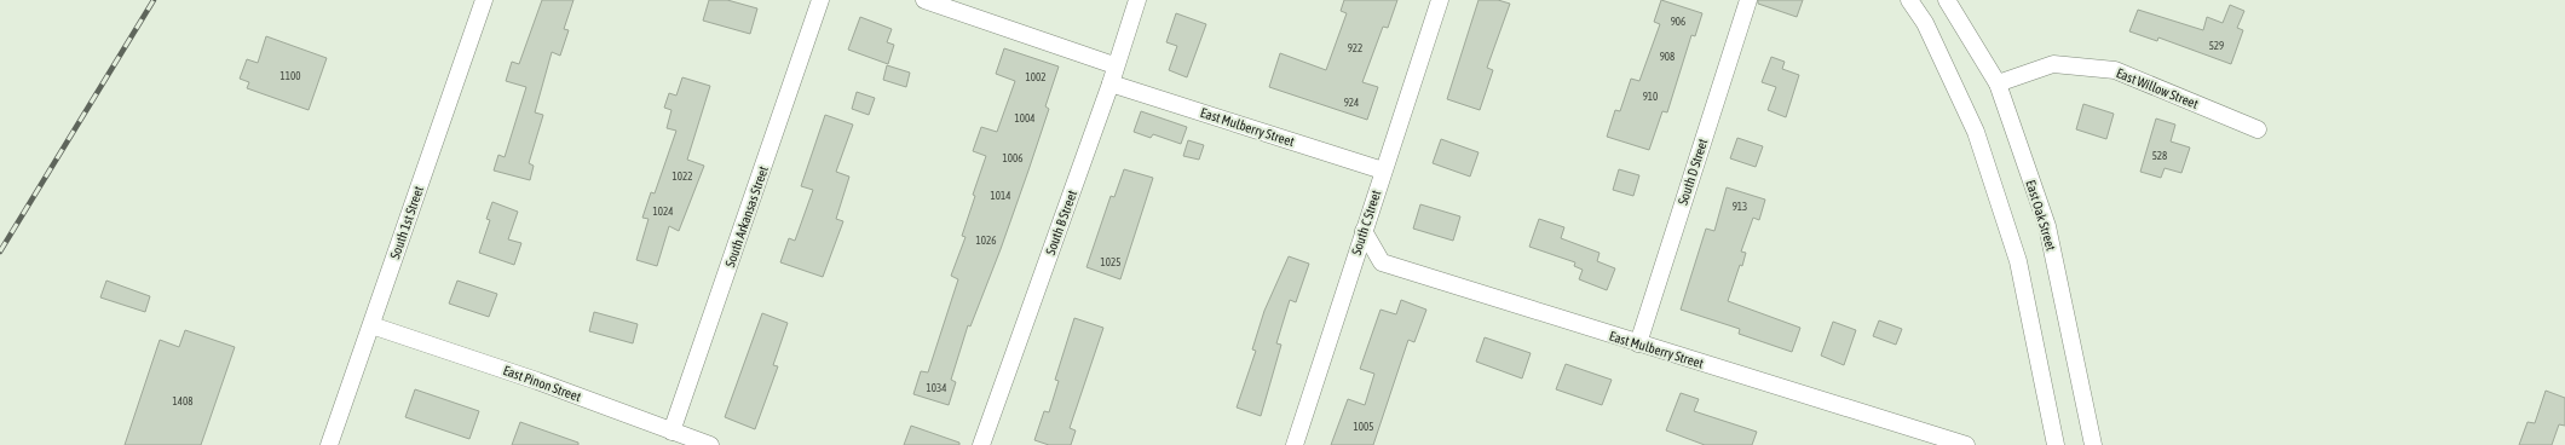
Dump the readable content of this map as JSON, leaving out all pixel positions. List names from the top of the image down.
{
  "streets": {
    "street": [
      "East Willow Street",
      "East Mulberry Street",
      "South D Street",
      "East Oak Street",
      "South Arkansas Street",
      "South 1st Street",
      "South B Street",
      "South C Street",
      "East Pinon Street"
    ]
  },
  "crossings": [
    ["East Willow Street", "East Oak Street"],
    ["East Mulberry Street", "South D Street"],
    ["East Mulberry Street", "South B Street"],
    ["East Mulberry Street", "South C Street"],
    ["South Arkansas Street", "East Pinon Street"],
    ["South 1st Street", "East Pinon Street"]
  ],
  "house_numbers": [
    "906",
    "529",
    "922",
    "908",
    "1100",
    "1002",
    "910",
    "924",
    "1004",
    "528",
    "1006",
    "1022",
    "1014",
    "913",
    "1024",
    "1026",
    "1025",
    "1034",
    "1408",
    "1005"
  ]
}
